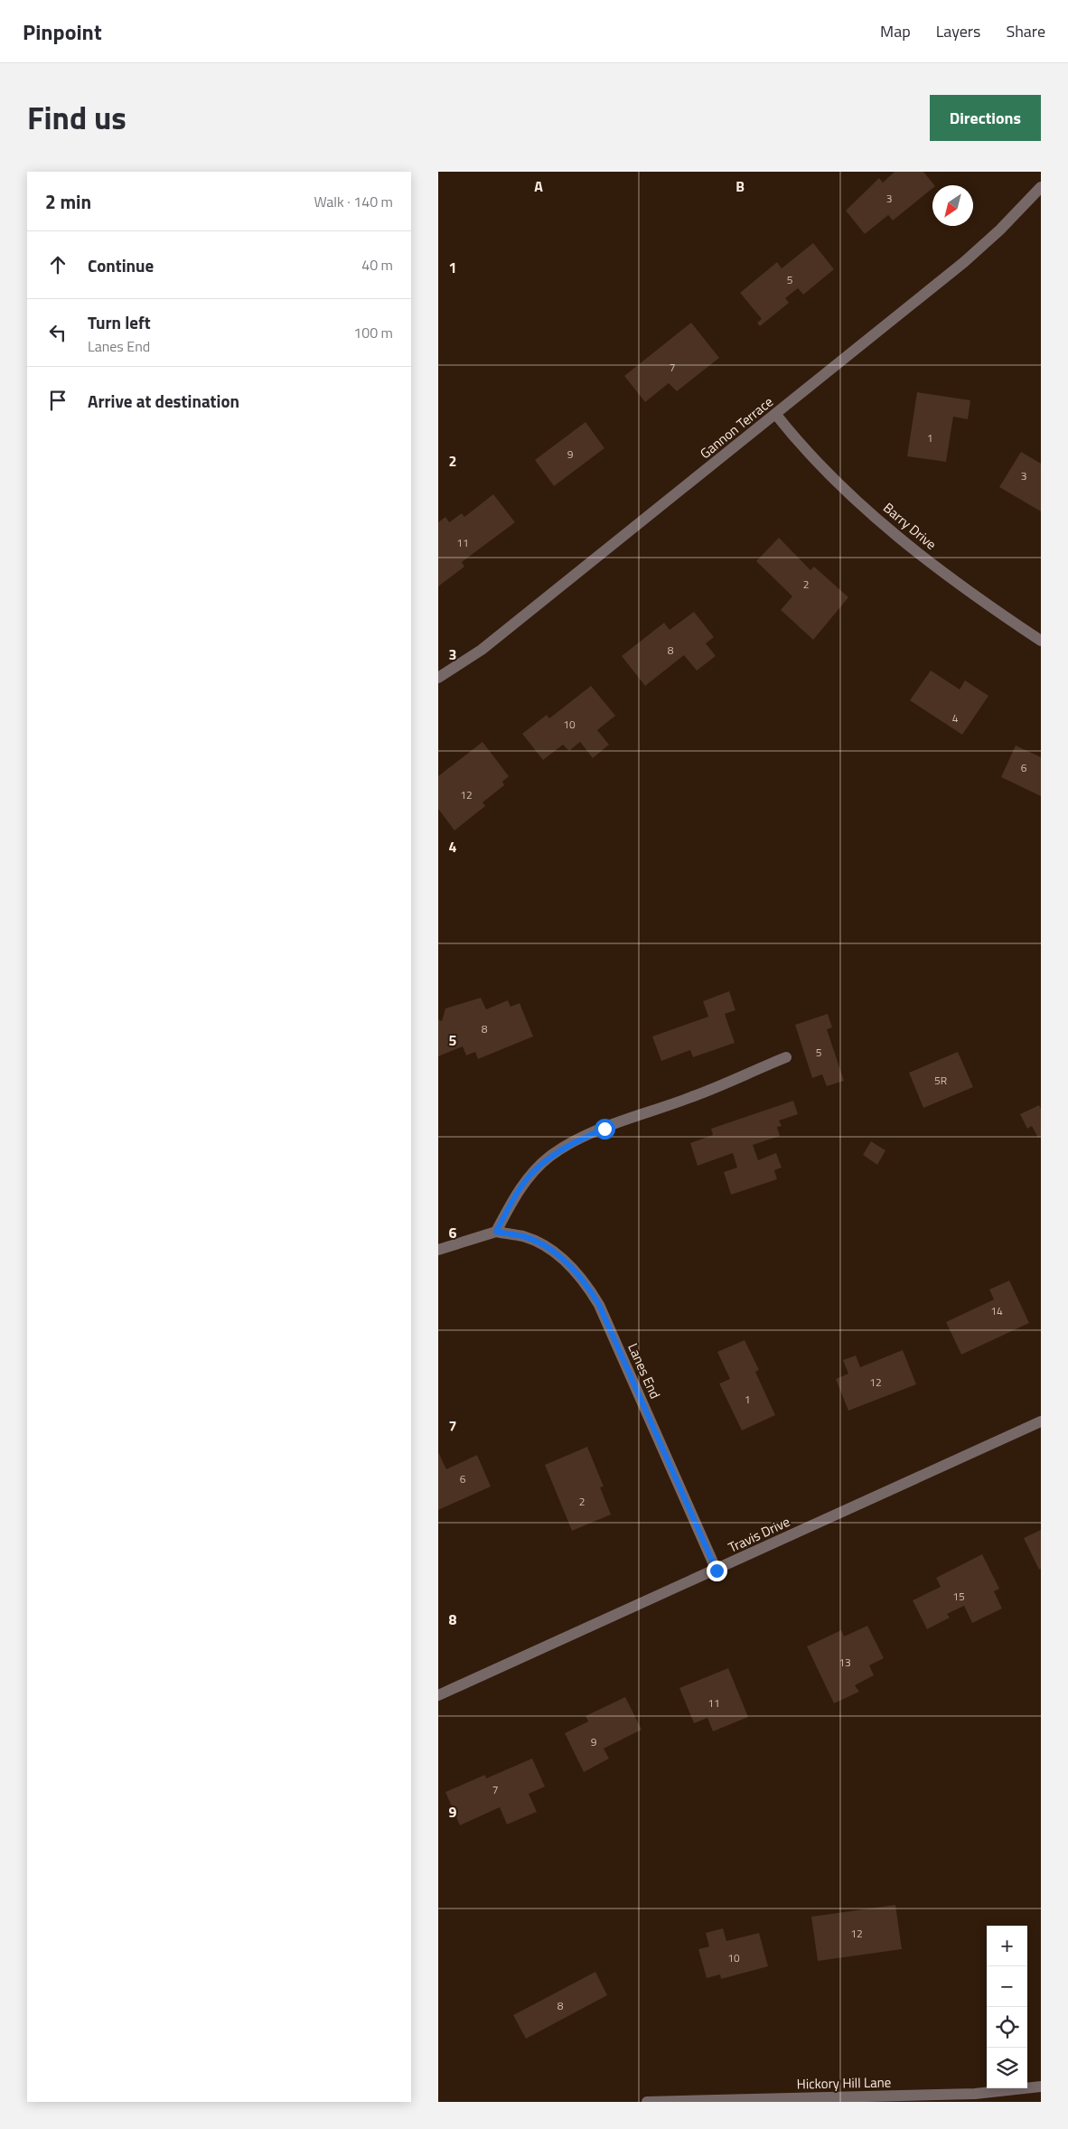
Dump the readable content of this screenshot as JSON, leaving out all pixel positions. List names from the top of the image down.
{
  "streets": {
    "street": [
      "Gannon Terrace",
      "Barry Drive",
      "Lanes End",
      "Travis Drive",
      "Hickory Hill Lane"
    ]
  },
  "crossings": [
    ["Gannon Terrace", "Barry Drive"],
    ["Lanes End", "Travis Drive"]
  ],
  "house_numbers": [
    "3",
    "5",
    "7",
    "1",
    "9",
    "3",
    "11",
    "2",
    "8",
    "4",
    "10",
    "6",
    "12",
    "8",
    "5",
    "5R",
    "14",
    "12",
    "1",
    "6",
    "2",
    "15",
    "13",
    "11",
    "9",
    "7",
    "12",
    "10",
    "8"
  ],
  "north": "bottom left",
  "page": {
    "header": "Pinpoint",
    "nav": ["Map", "Layers", "Share"],
    "title": "Find us",
    "buttons": "Directions",
    "heading": ["2 min", "Walk · 140 m"],
    "list": [
      ["Continue", "40 m"],
      ["Turn left", "Lanes End", "100 m"],
      "Arrive at destination"
    ],
    "map_buttons": ["+", "−"]
  },
  "grid": {
    "columns": ["A", "B"],
    "rows": [
      "1",
      "2",
      "3",
      "4",
      "5",
      "6",
      "7",
      "8",
      "9"
    ]
  }
}
